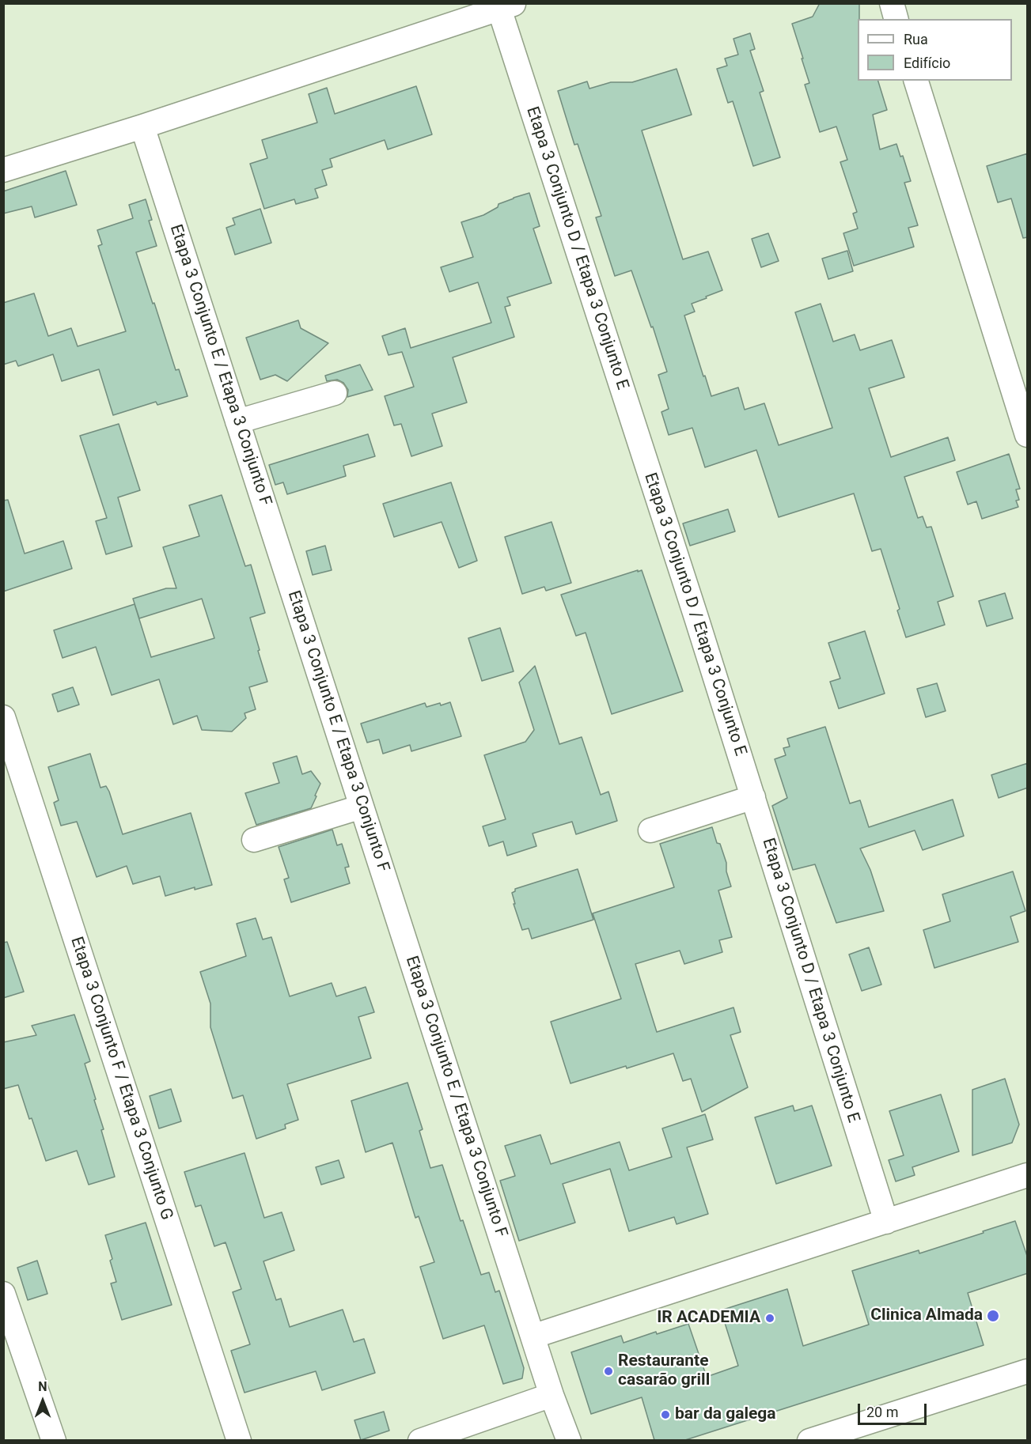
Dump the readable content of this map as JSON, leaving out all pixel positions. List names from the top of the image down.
{
  "streets": {
    "street": ["Etapa 3 Conjunto D / Etapa 3 Conjunto E", "Etapa 3 Conjunto E / Etapa 3 Conjunto F", "Etapa 3 Conjunto F / Etapa 3 Conjunto G"]
  },
  "places": [
    "Clinica Almada",
    "IR ACADEMIA",
    "Restaurante casarão grill",
    "bar da galega"
  ],
  "legend": ["Rua", "Edifício"],
  "scale_bar": "20 m",
  "north": "top"
}
